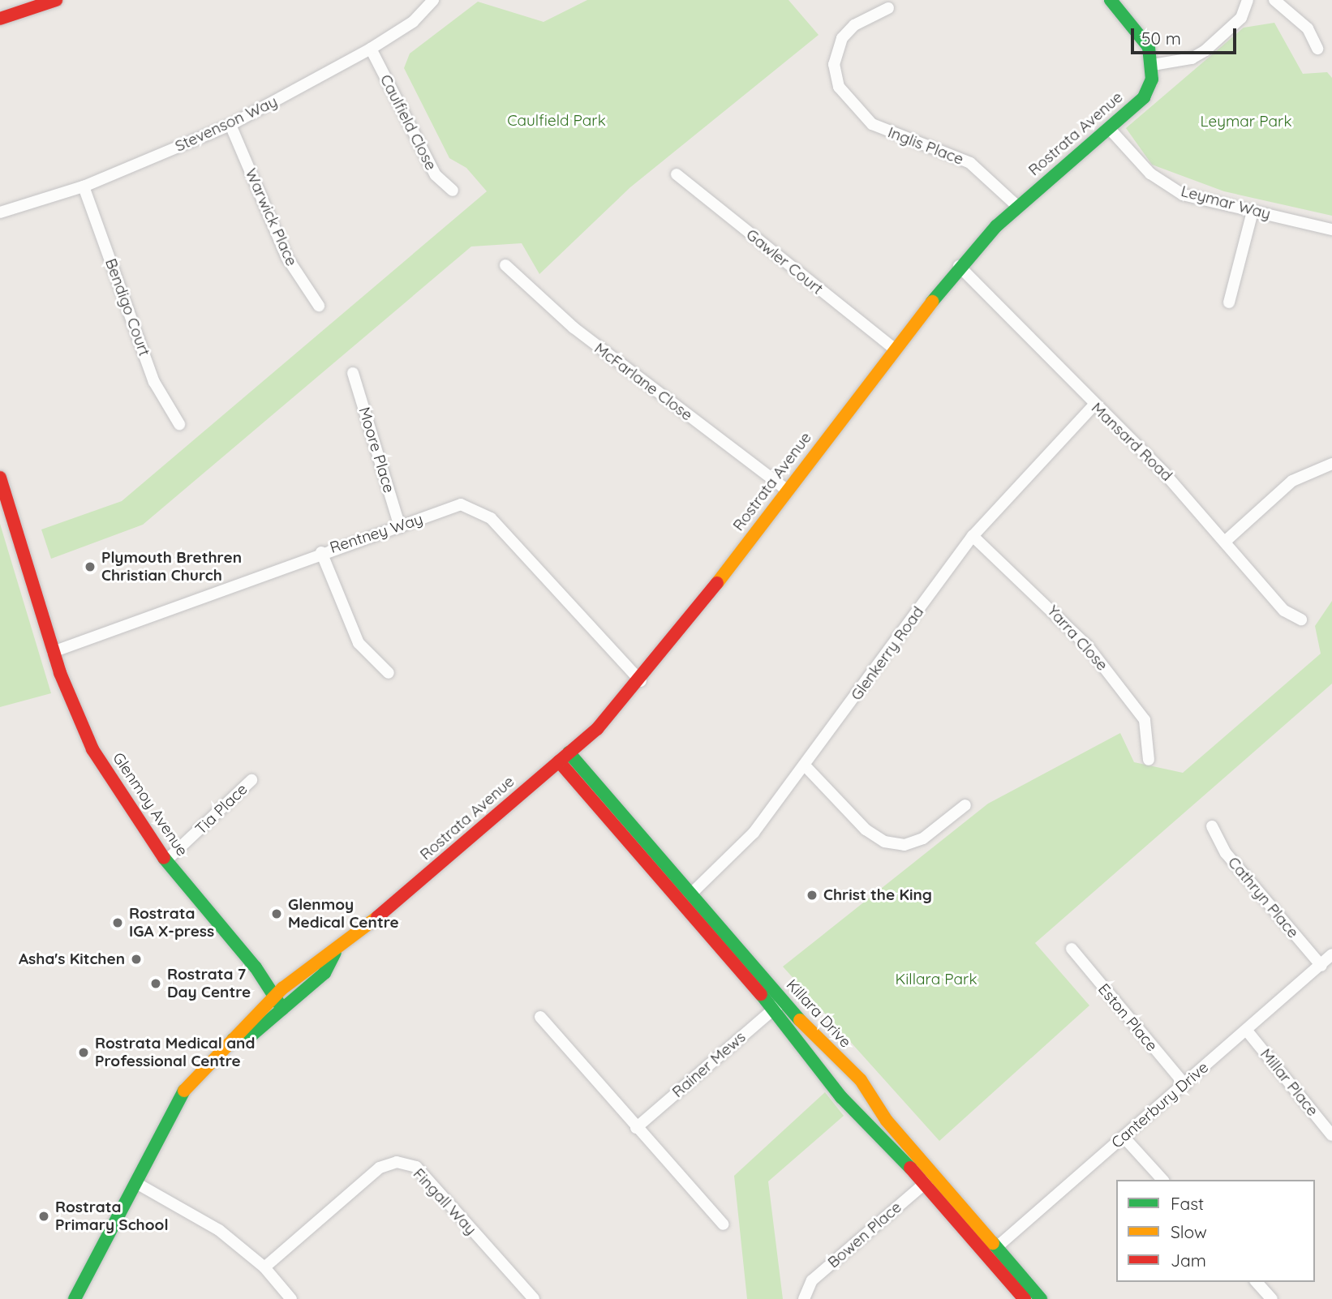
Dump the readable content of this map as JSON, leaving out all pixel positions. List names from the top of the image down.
{
  "streets": {
    "street": [
      "Caulfield Close",
      "Stevenson Way",
      "Rostrata Avenue",
      "Inglis Place",
      "Leymar Way",
      "Warwick Place",
      "Gawler Court",
      "Bendigo Court",
      "McFarlane Close",
      "Mansard Road",
      "Moore Place",
      "Rentney Way",
      "Yarra Close",
      "Glenkerry Road",
      "Glenmoy Avenue",
      "Tia Place",
      "Cathryn Place",
      "Killara Drive",
      "Eston Place",
      "Rainer Mews",
      "Millar Place",
      "Canterbury Drive",
      "Fingall Way",
      "Bowen Place"
    ]
  },
  "crossings": [
    ["Caulfield Close", "Stevenson Way"],
    ["Stevenson Way", "Warwick Place"],
    ["Stevenson Way", "Bendigo Court"],
    ["Rostrata Avenue", "Inglis Place"],
    ["Rostrata Avenue", "Leymar Way"],
    ["Rostrata Avenue", "Gawler Court"],
    ["Rostrata Avenue", "McFarlane Close"],
    ["Rostrata Avenue", "Mansard Road"],
    ["Rostrata Avenue", "Rentney Way"],
    ["Rostrata Avenue", "Glenmoy Avenue"],
    ["Rostrata Avenue", "Killara Drive"],
    ["Mansard Road", "Glenkerry Road"],
    ["Moore Place", "Rentney Way"],
    ["Rentney Way", "Glenmoy Avenue"],
    ["Yarra Close", "Glenkerry Road"],
    ["Glenkerry Road", "Killara Drive"],
    ["Glenmoy Avenue", "Tia Place"],
    ["Cathryn Place", "Canterbury Drive"],
    ["Killara Drive", "Rainer Mews"],
    ["Killara Drive", "Canterbury Drive"],
    ["Killara Drive", "Bowen Place"],
    ["Eston Place", "Canterbury Drive"],
    ["Millar Place", "Canterbury Drive"]
  ],
  "parks": ["Caulfield Park", "Leymar Park", "Killara Park"],
  "places": [
    "Plymouth Brethren Christian Church",
    "Christ the King",
    "Glenmoy Medical Centre",
    "Rostrata IGA X-press",
    "Asha's Kitchen",
    "Rostrata 7 Day Centre",
    "Rostrata Medical and Professional Centre",
    "Rostrata Primary School"
  ],
  "legend": ["Fast", "Slow", "Jam"],
  "scale_bar": "50 m"
}
